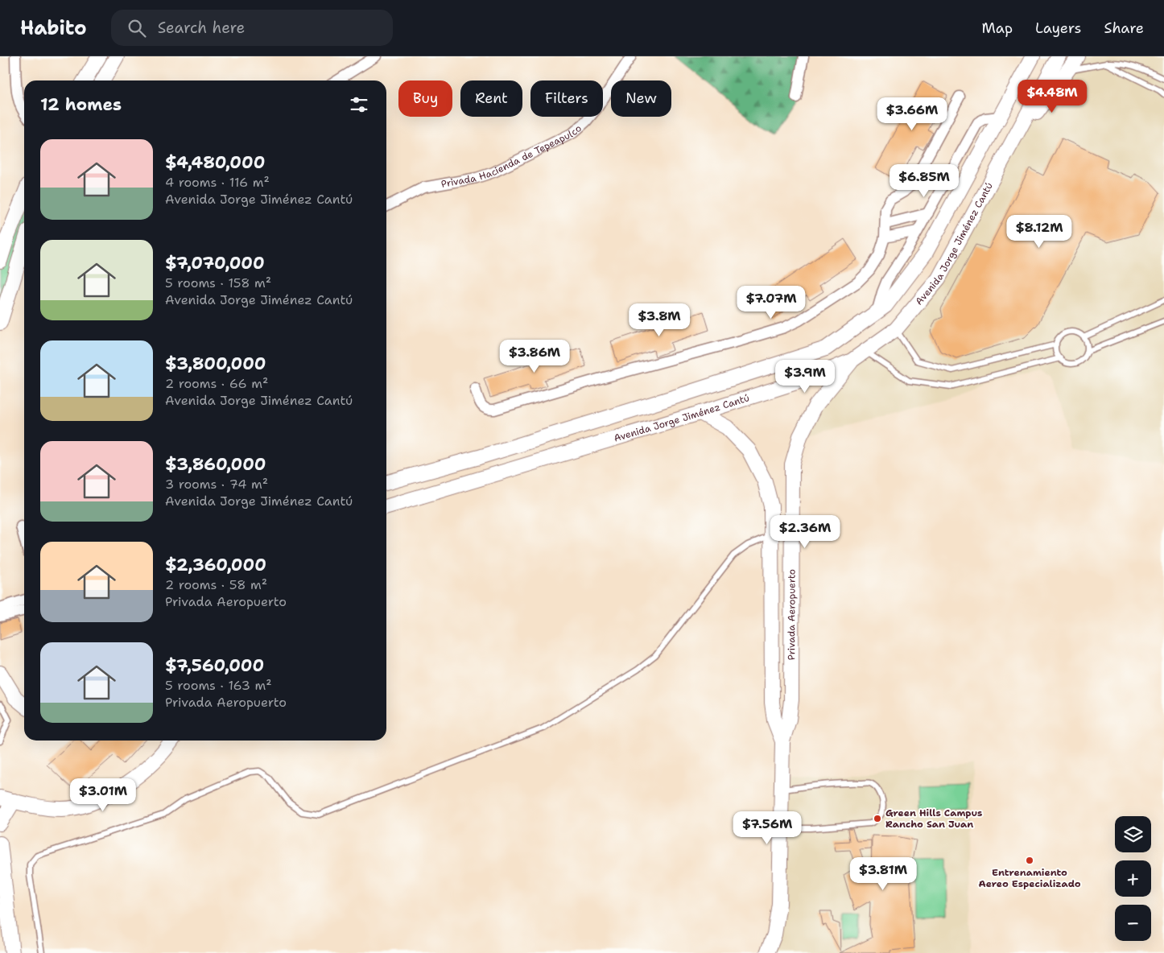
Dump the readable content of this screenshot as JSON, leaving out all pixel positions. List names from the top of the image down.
{
  "streets": {
    "main road": ["Avenida Jorge Jiménez Cantú", "Privada Aeropuerto"],
    "street": ["Privada Hacienda de Tepeapulco"]
  },
  "crossings": [
    ["Avenida Jorge Jiménez Cantú", "Privada Aeropuerto"]
  ],
  "places": ["Green Hills Campus Rancho San Juan", "Entrenamiento Aereo Especializado"],
  "page": {
    "header": "Habito",
    "search": "Search here",
    "nav": ["Map", "Layers", "Share"],
    "price": [
      "$4.48M",
      "$3.66M",
      "$6.85M",
      "$8.12M",
      "$7.07M",
      "$3.8M",
      "$3.86M",
      "$3.9M",
      "$2.36M",
      "$3.01M",
      "$7.56M",
      "$3.81M"
    ],
    "chip": [
      "Buy",
      "Rent",
      "Filters",
      "New"
    ],
    "heading": "12 homes",
    "list": [
      {
        "name": "$4,480,000",
        "note": "4 rooms · 116 m² · Avenida Jorge Jiménez Cantú"
      },
      {
        "name": "$7,070,000",
        "note": "5 rooms · 158 m² · Avenida Jorge Jiménez Cantú"
      },
      {
        "name": "$3,800,000",
        "note": "2 rooms · 66 m² · Avenida Jorge Jiménez Cantú"
      },
      {
        "name": "$3,860,000",
        "note": "3 rooms · 74 m² · Avenida Jorge Jiménez Cantú"
      },
      {
        "name": "$2,360,000",
        "note": "2 rooms · 58 m² · Privada Aeropuerto"
      },
      {
        "name": "$7,560,000",
        "note": "5 rooms · 163 m² · Privada Aeropuerto"
      }
    ],
    "map_buttons": ["+", "−"]
  }
}
